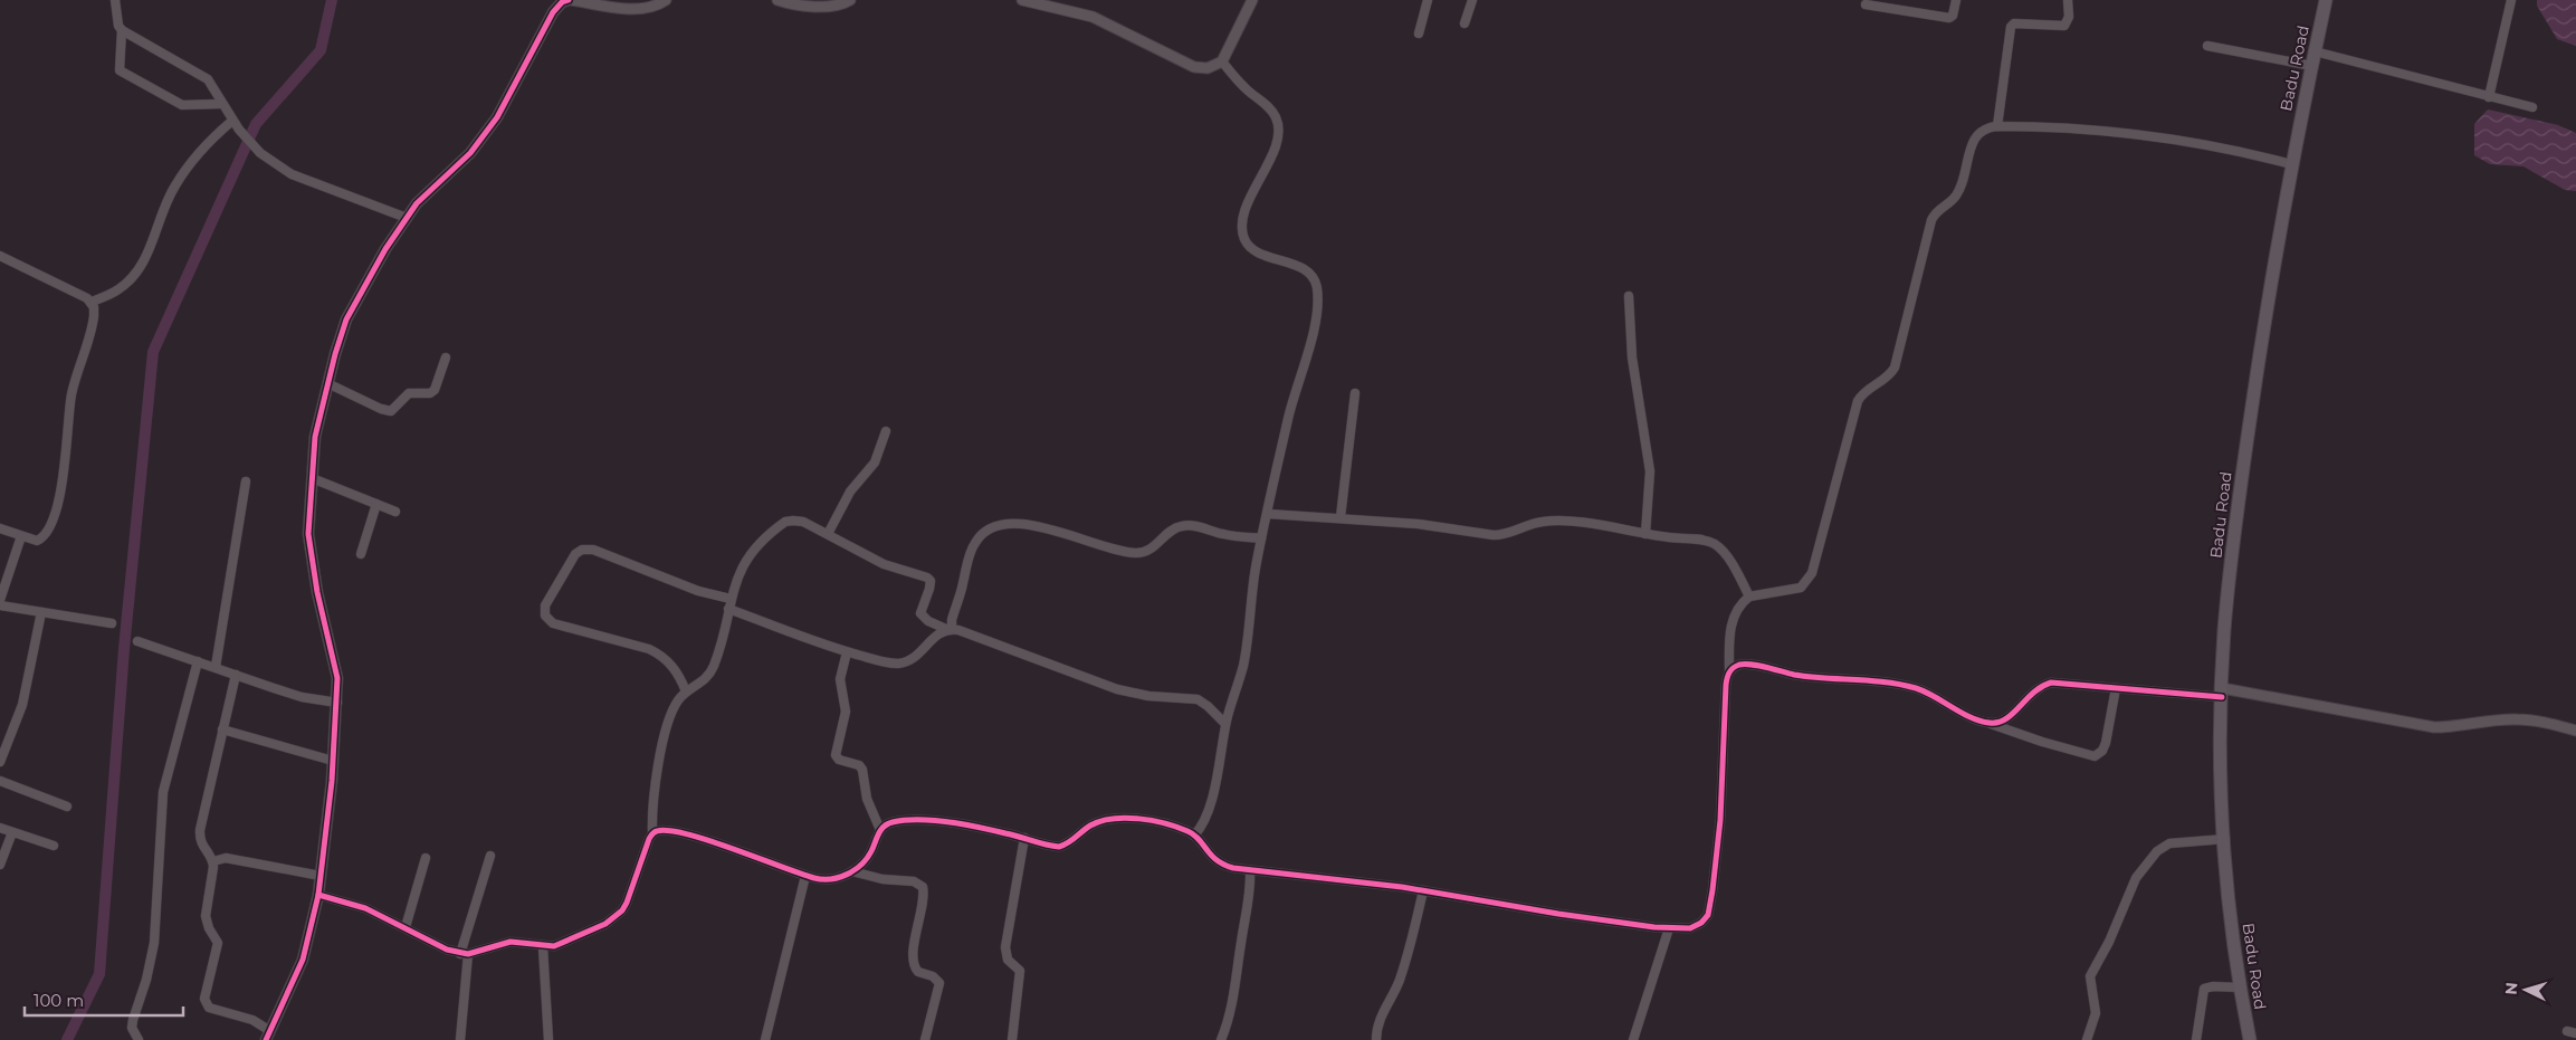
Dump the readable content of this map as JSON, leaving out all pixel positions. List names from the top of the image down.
{
  "streets": {
    "main road": ["Badu Road"]
  },
  "scale_bar": "100 m",
  "north": "left"
}
